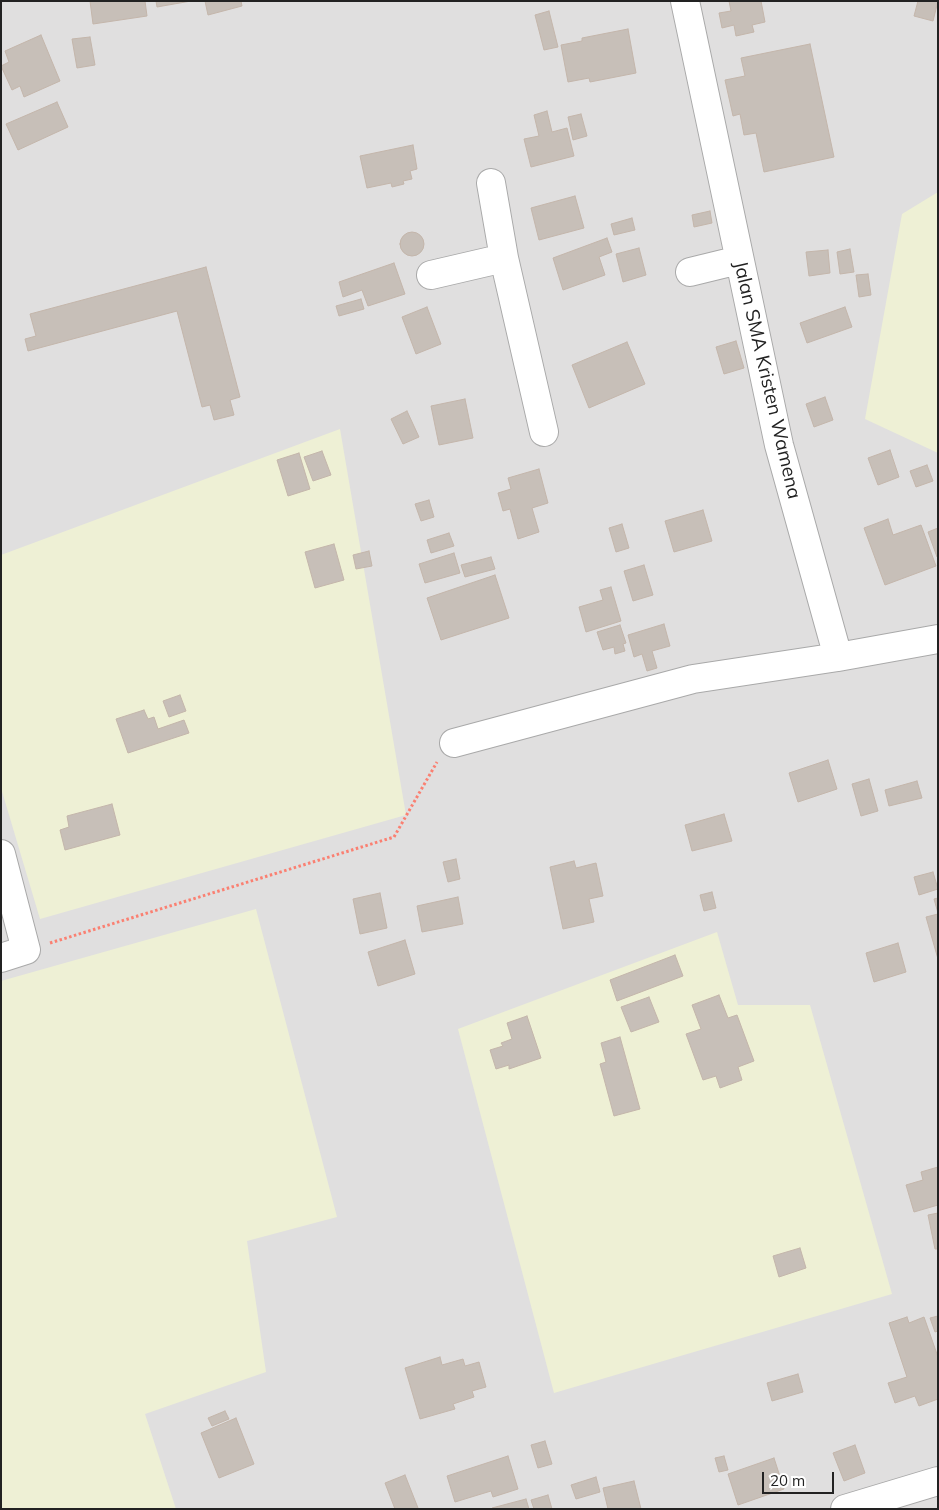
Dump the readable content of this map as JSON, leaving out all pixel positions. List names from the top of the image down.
{
  "streets": {
    "street": ["Jalan SMA Kristen Wamena"]
  },
  "scale_bar": "20 m"
}
